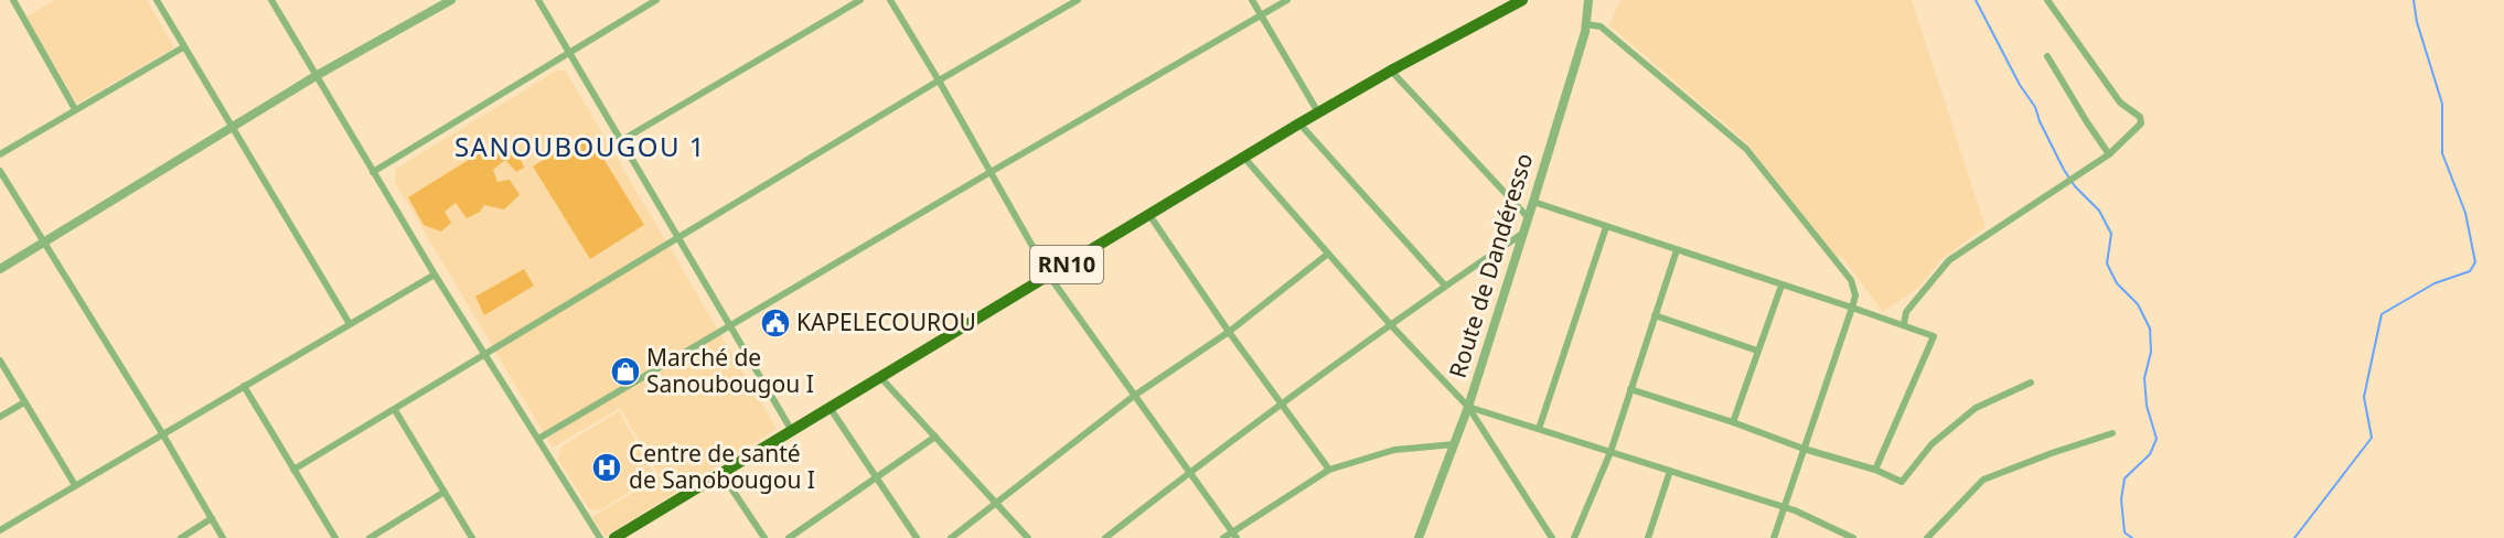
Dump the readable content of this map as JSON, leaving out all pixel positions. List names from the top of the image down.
{
  "streets": {
    "highway": ["RN10"],
    "street": ["Route de Dandéresso"]
  },
  "districts": ["SANOUBOUGOU 1"],
  "places": {
    "public building": ["KAPELECOUROU"],
    "shop": ["Marché de Sanoubougou I"],
    "hospital": ["Centre de santé de Sanobougou I"]
  }
}
